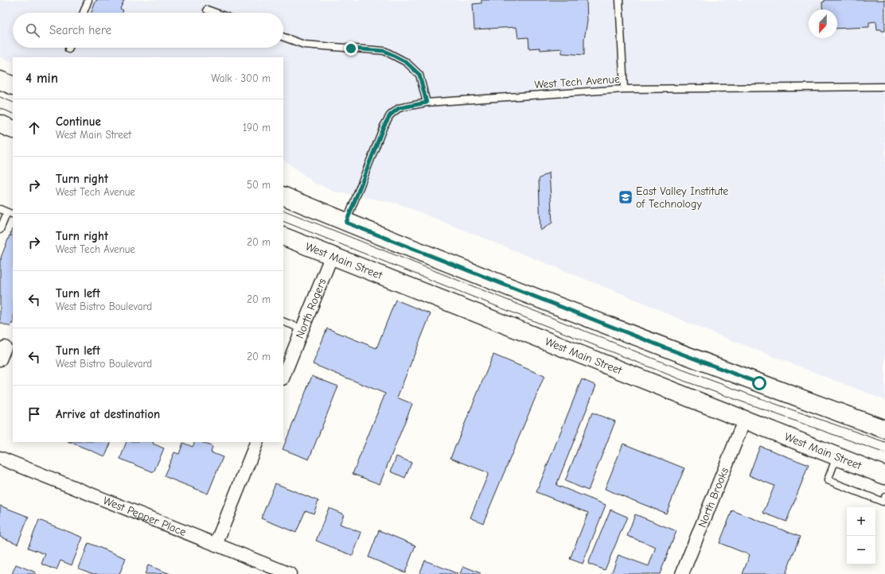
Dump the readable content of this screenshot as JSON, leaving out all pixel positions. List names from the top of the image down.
{
  "streets": {
    "main road": ["West Main Street"],
    "street": ["North Rogers", "North Brooks", "West Pepper Place"],
    "lane": ["West Tech Avenue"]
  },
  "crossings": [
    ["West Main Street", "North Rogers"],
    ["West Main Street", "North Brooks"]
  ],
  "places": {
    "school or university": ["East Valley Institute of Technology"]
  },
  "north": "bottom",
  "page": {
    "search": "Search here",
    "heading": ["4 min", "Walk · 300 m"],
    "list": [
      ["Continue", "West Main Street", "190 m"],
      ["Turn right", "West Tech Avenue", "50 m"],
      ["Turn right", "West Tech Avenue", "20 m"],
      ["Turn left", "West Bistro Boulevard", "20 m"],
      ["Turn left", "West Bistro Boulevard", "20 m"],
      "Arrive at destination"
    ],
    "map_buttons": ["+", "−"]
  }
}
